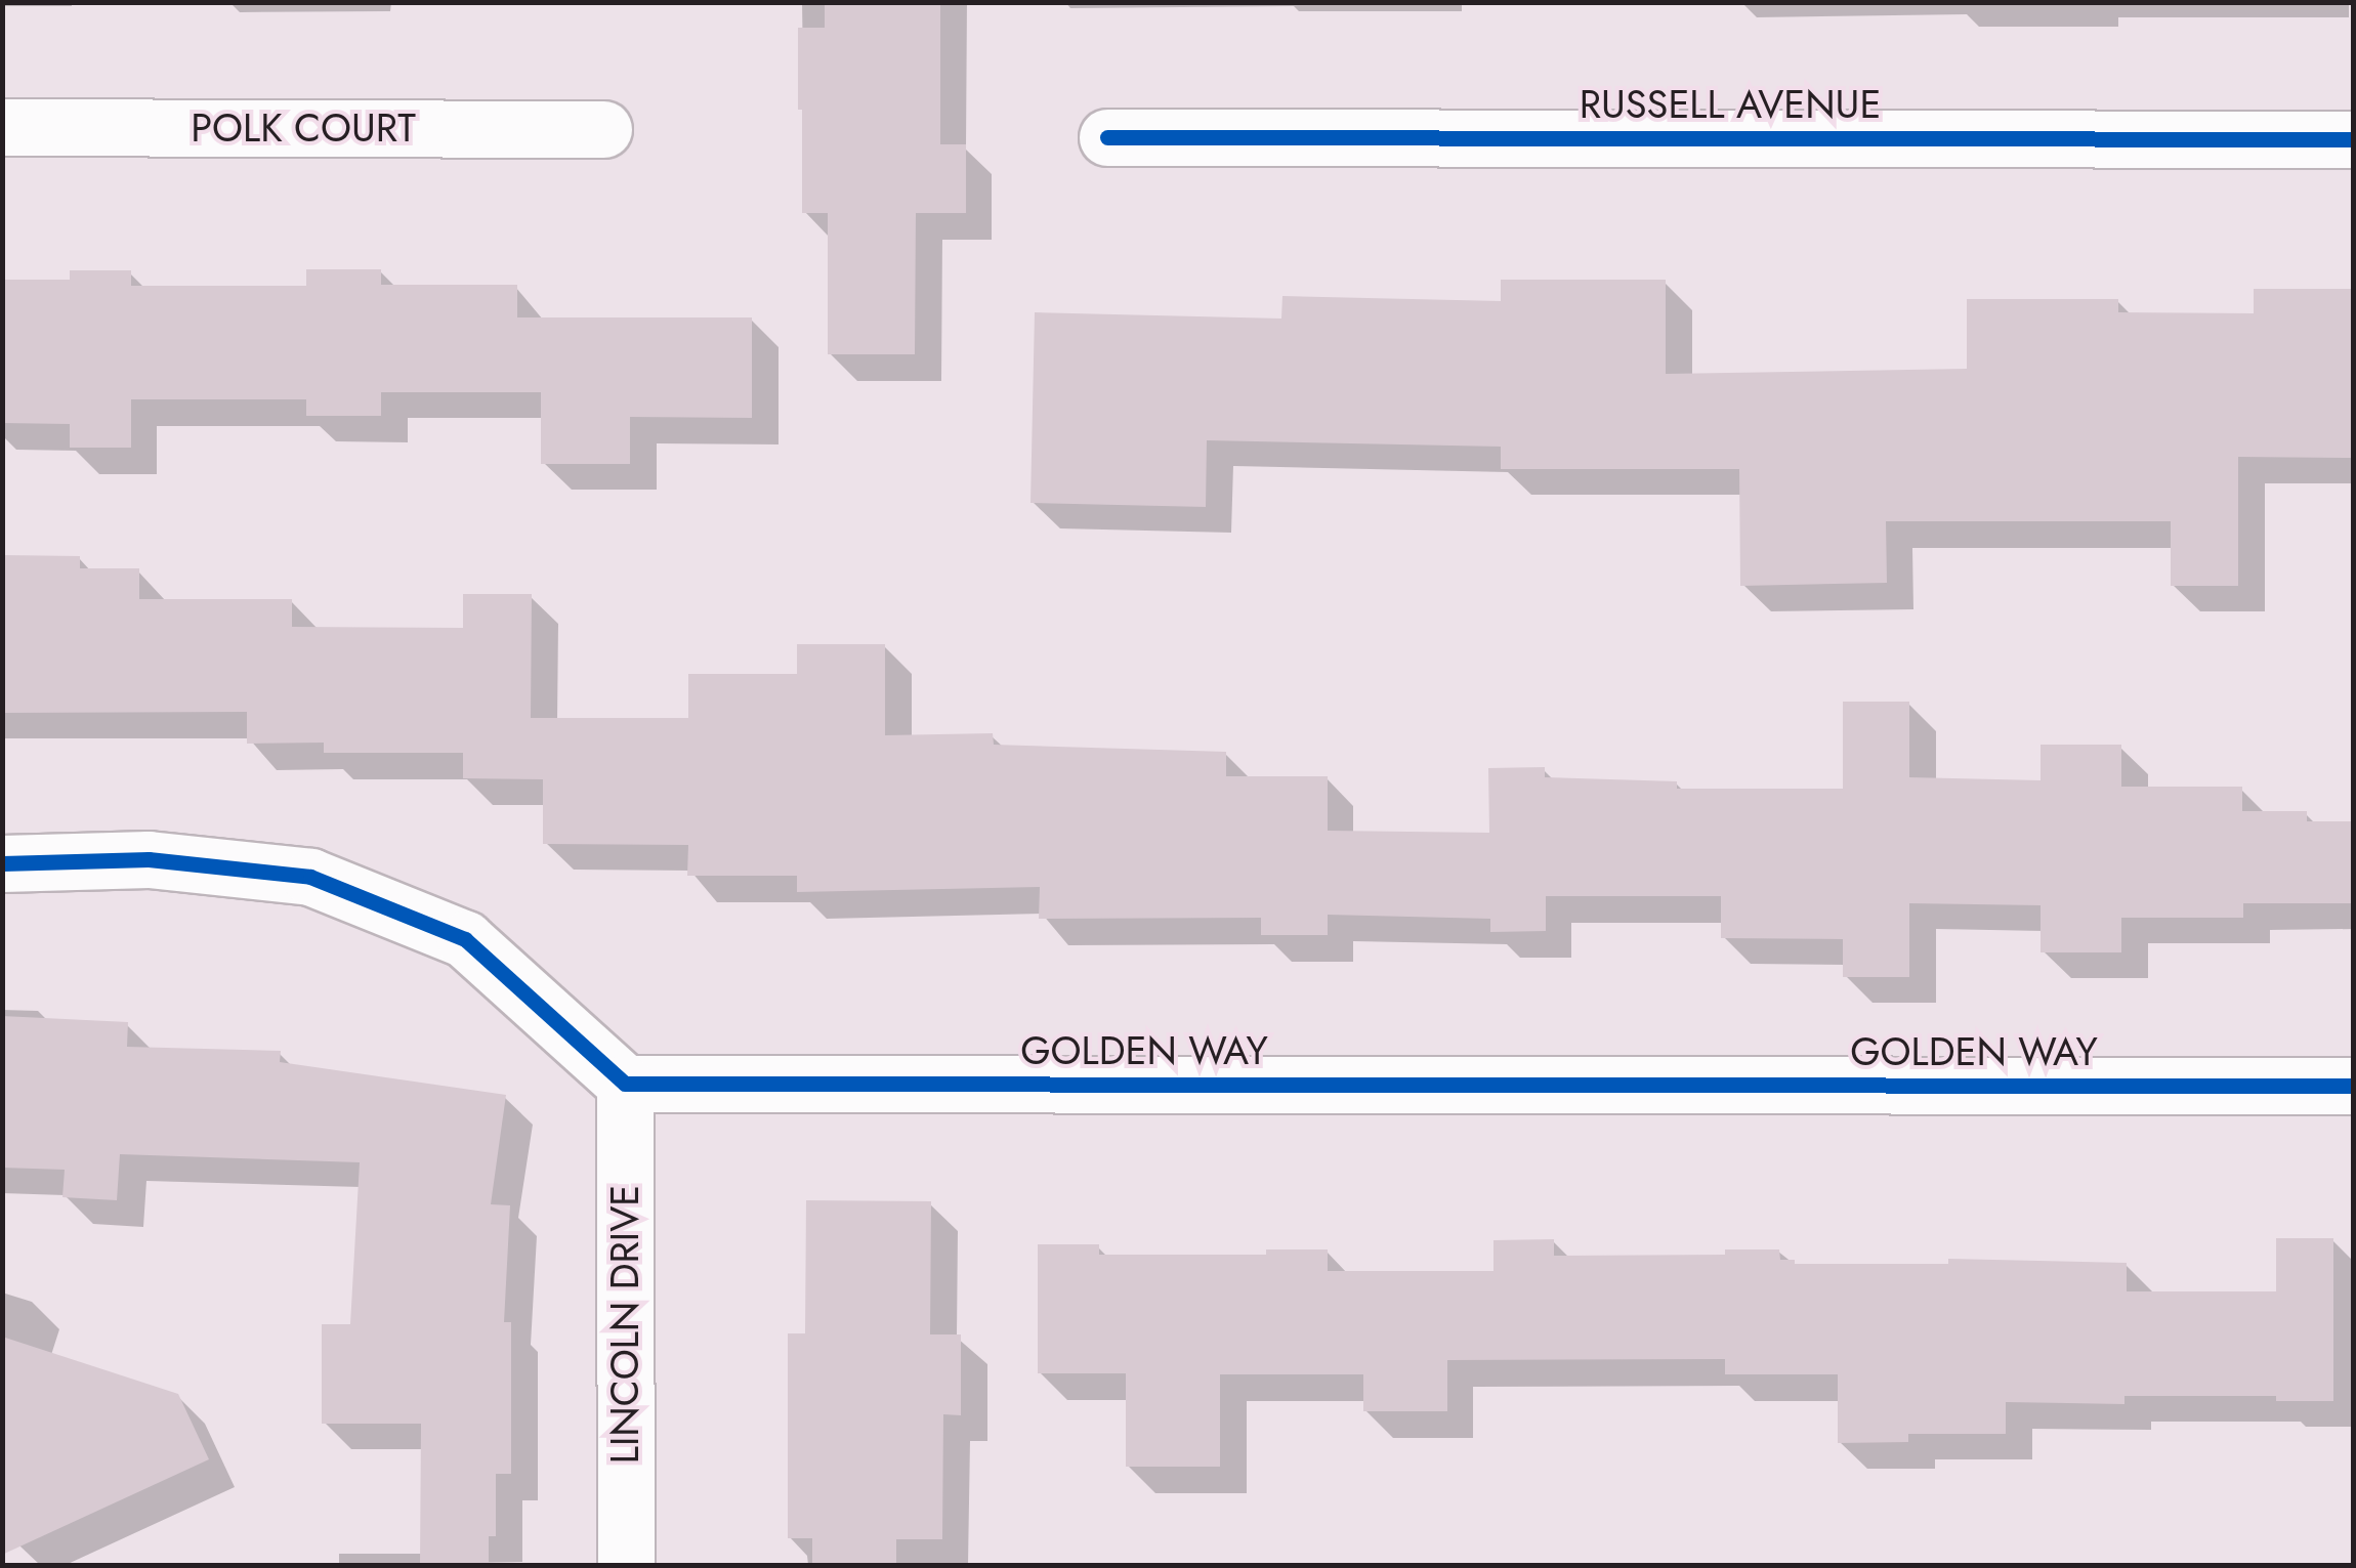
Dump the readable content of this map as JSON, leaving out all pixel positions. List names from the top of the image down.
{
  "streets": {
    "street": [
      "RUSSELL AVENUE",
      "POLK COURT",
      "GOLDEN WAY",
      "LINCOLN DRIVE"
    ]
  },
  "crossings": [
    ["GOLDEN WAY", "LINCOLN DRIVE"]
  ]
}
